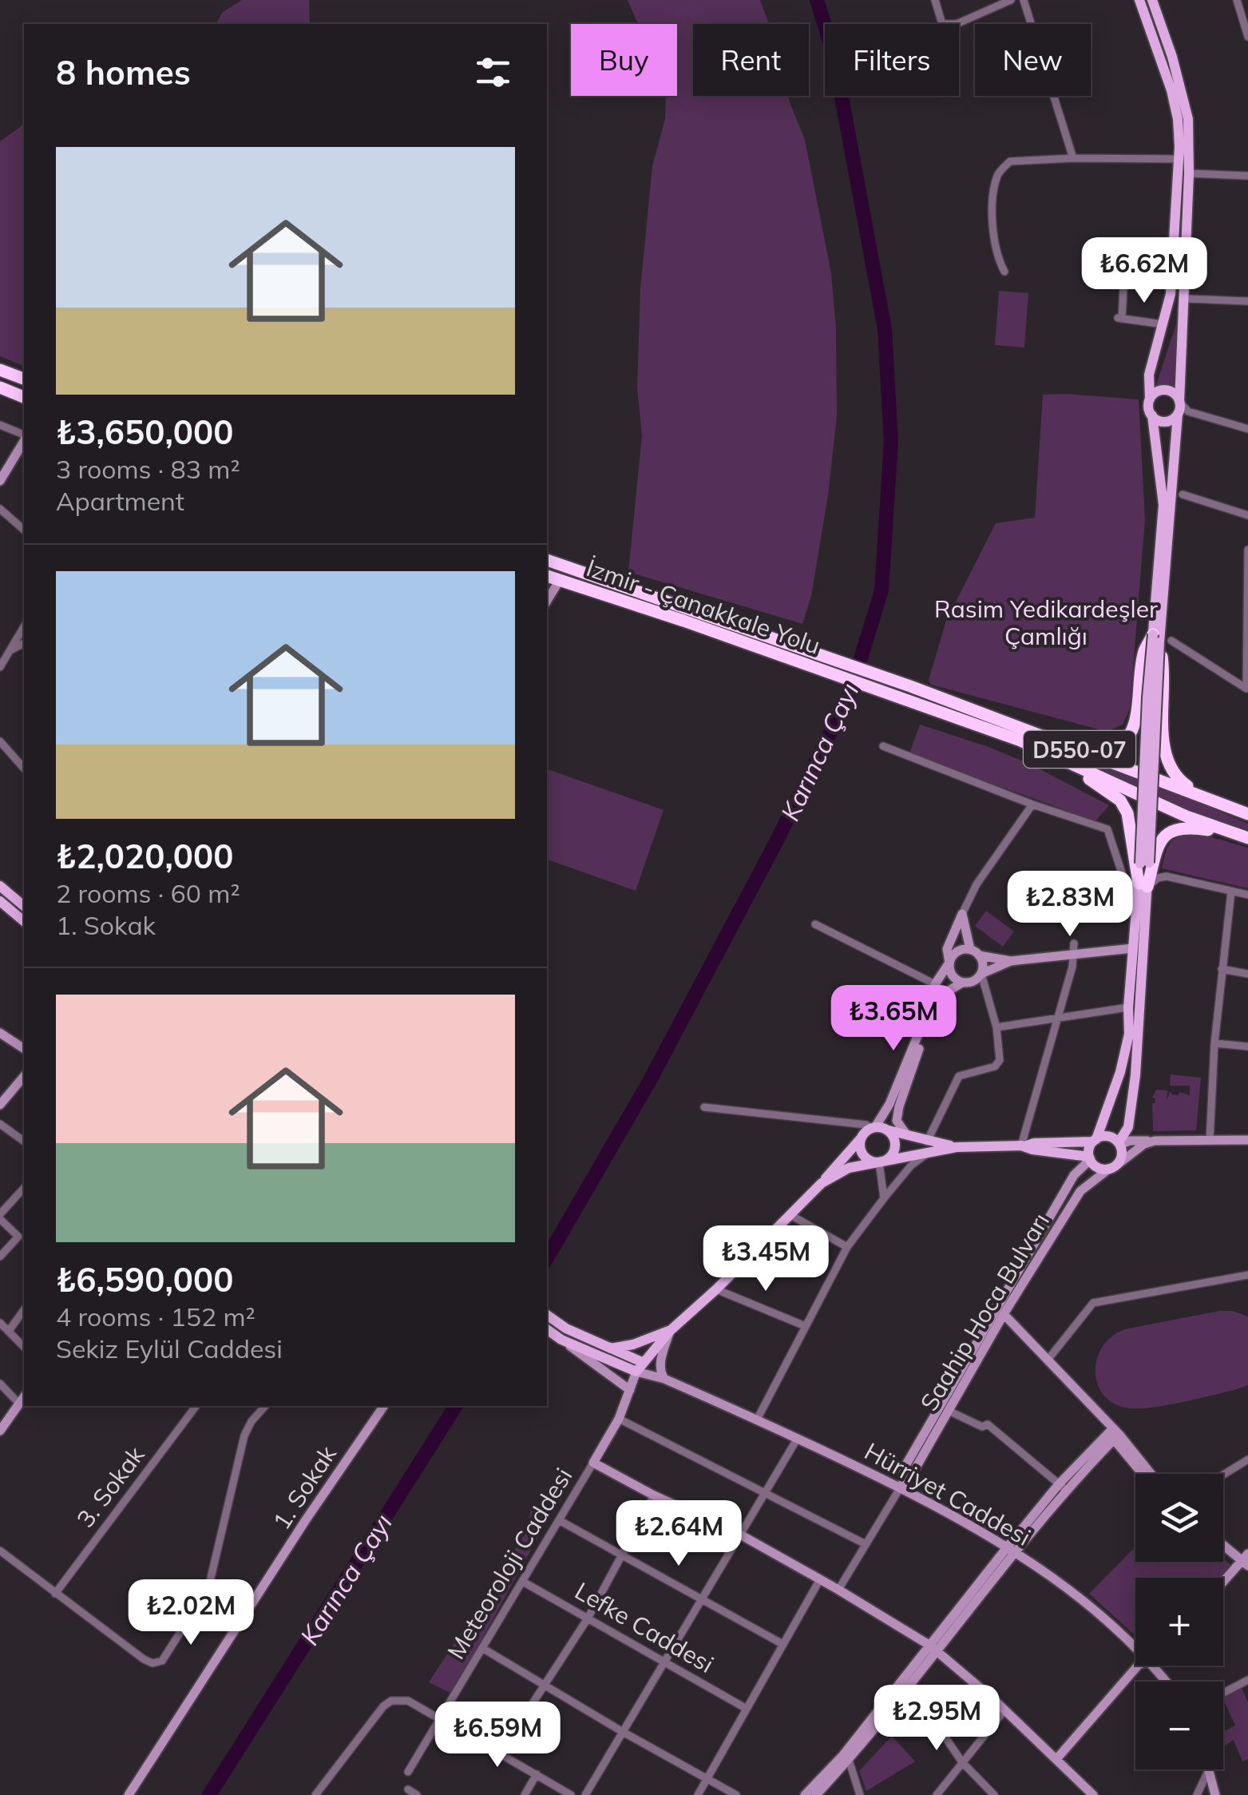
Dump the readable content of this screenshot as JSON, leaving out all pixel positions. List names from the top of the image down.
{
  "streets": {
    "highway": ["İzmir - Çanakkale Yolu", "D550-07"],
    "street": [
      "Saahip Hoca Bulvarı",
      "3. Sokak",
      "1. Sokak",
      "Hürriyet Caddesi",
      "Meteoroloji Caddesi",
      "Lefke Caddesi"
    ]
  },
  "crossings": [
    ["Saahip Hoca Bulvarı", "Hürriyet Caddesi"],
    ["Hürriyet Caddesi", "Meteoroloji Caddesi"],
    ["Meteoroloji Caddesi", "Lefke Caddesi"]
  ],
  "water": ["Karınca Çayı"],
  "parks": ["Rasim Yedikardeşler Çamlığı"],
  "page": {
    "chip": [
      "Buy",
      "Rent",
      "Filters",
      "New"
    ],
    "heading": "8 homes",
    "list": [
      {
        "name": "₺3,650,000",
        "note": "3 rooms · 83 m² · Apartment"
      },
      {
        "name": "₺2,020,000",
        "note": "2 rooms · 60 m² · 1. Sokak"
      },
      {
        "name": "₺6,590,000",
        "note": "4 rooms · 152 m² · Sekiz Eylül Caddesi"
      }
    ],
    "price": [
      "₺6.62M",
      "₺2.83M",
      "₺3.65M",
      "₺3.45M",
      "₺2.64M",
      "₺2.02M",
      "₺2.95M",
      "₺6.59M"
    ],
    "map_buttons": ["+", "−"]
  }
}
